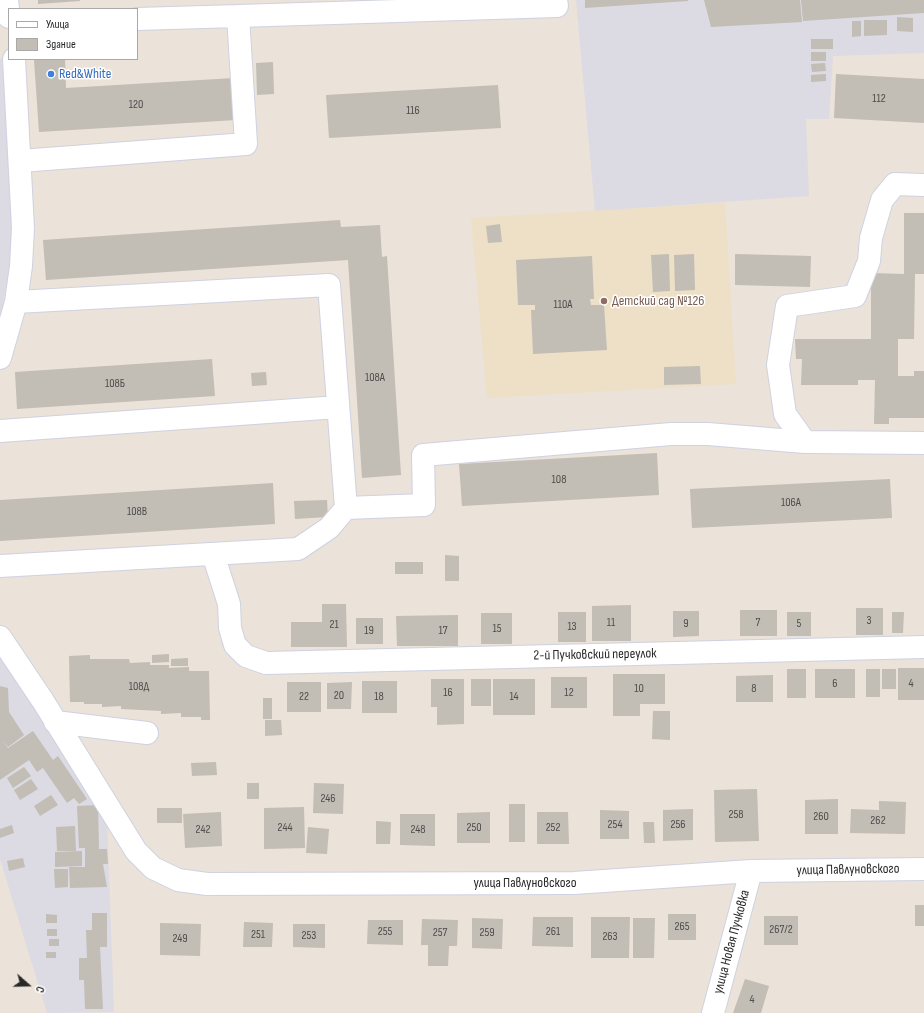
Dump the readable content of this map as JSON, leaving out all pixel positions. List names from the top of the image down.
{
  "streets": {
    "street": ["2-й Пучковский переулок", "улица Павлуновского", "улица Новая Пучковка"]
  },
  "crossings": [
    ["улица Павлуновского", "улица Новая Пучковка"]
  ],
  "places": ["Red&White", "Детский сад №126"],
  "house_numbers": [
    "112",
    "120",
    "116",
    "110А",
    "108А",
    "108Б",
    "108",
    "106А",
    "108В",
    "3",
    "11",
    "7",
    "9",
    "5",
    "21",
    "13",
    "15",
    "19",
    "17",
    "6",
    "4",
    "108Д",
    "10",
    "8",
    "16",
    "12",
    "20",
    "22",
    "18",
    "14",
    "246",
    "258",
    "260",
    "262",
    "254",
    "256",
    "244",
    "250",
    "252",
    "242",
    "248",
    "265",
    "267/2",
    "255",
    "261",
    "257",
    "259",
    "251",
    "253",
    "263",
    "249",
    "4"
  ],
  "legend": ["Улица", "Здание"],
  "north": "right"
}
